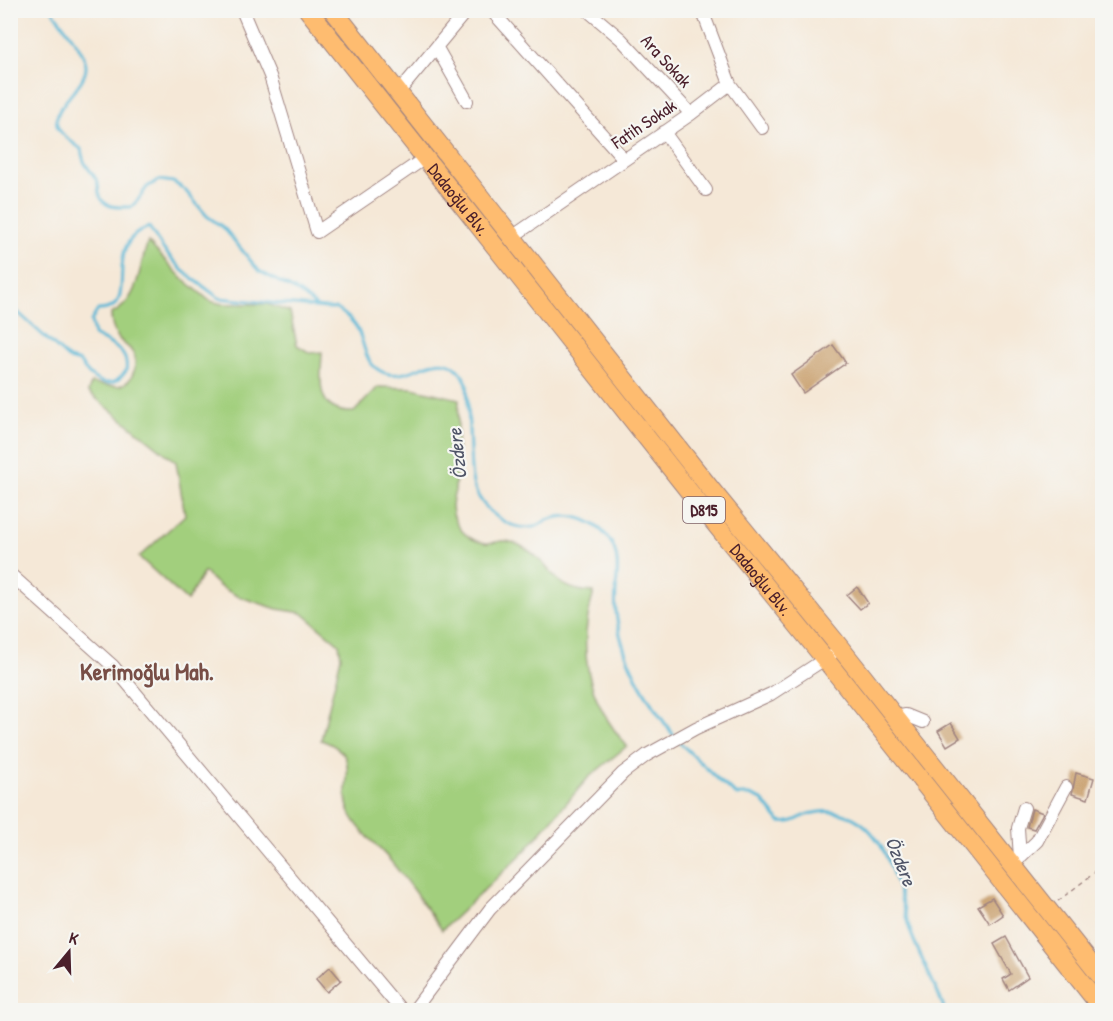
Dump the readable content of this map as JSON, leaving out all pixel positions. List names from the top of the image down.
{
  "streets": {
    "highway": ["Dadaoğlu Blv.", "D815"],
    "street": ["Ara Sokak", "Fatih Sokak"]
  },
  "crossings": [
    ["Ara Sokak", "Fatih Sokak"],
    ["Fatih Sokak", "Dadaoğlu Blv."]
  ],
  "districts": ["Kerimoğlu Mah."],
  "water": ["Özdere"],
  "north": "top"
}
